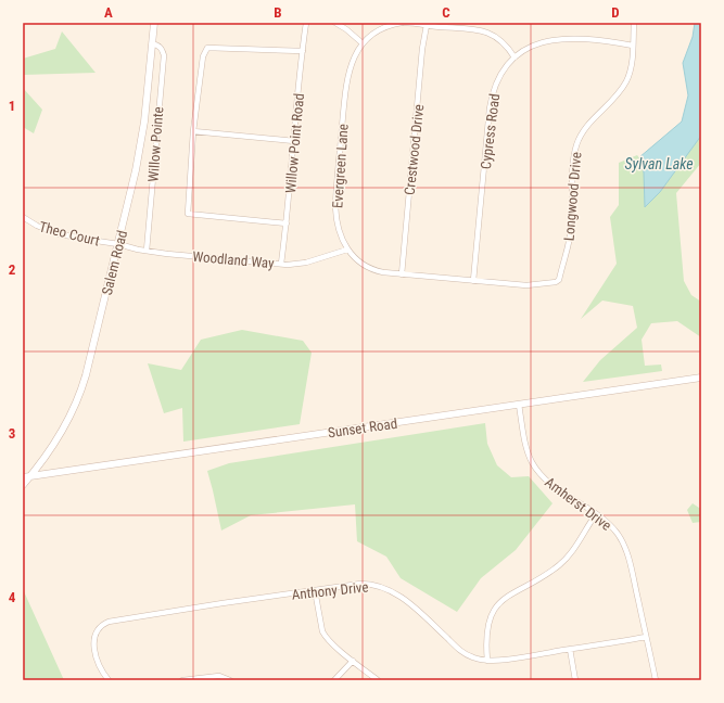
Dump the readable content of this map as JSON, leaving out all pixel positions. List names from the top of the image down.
{
  "streets": {
    "street": [
      "Cypress Road",
      "Willow Point Road",
      "Willow Pointe",
      "Crestwood Drive",
      "Evergreen Lane",
      "Longwood Drive",
      "Theo Court",
      "Woodland Way",
      "Salem Road",
      "Sunset Road",
      "Amherst Drive",
      "Anthony Drive"
    ]
  },
  "crossings": [
    ["Cypress Road", "Evergreen Lane"],
    ["Cypress Road", "Longwood Drive"],
    ["Willow Point Road", "Woodland Way"],
    ["Willow Pointe", "Woodland Way"],
    ["Willow Pointe", "Salem Road"],
    ["Crestwood Drive", "Evergreen Lane"],
    ["Evergreen Lane", "Longwood Drive"],
    ["Evergreen Lane", "Woodland Way"],
    ["Theo Court", "Woodland Way"],
    ["Theo Court", "Salem Road"],
    ["Woodland Way", "Salem Road"],
    ["Salem Road", "Sunset Road"],
    ["Sunset Road", "Amherst Drive"],
    ["Amherst Drive", "Anthony Drive"]
  ],
  "water": ["Sylvan Lake"],
  "grid": {
    "columns": [
      "A",
      "B",
      "C",
      "D"
    ],
    "rows": [
      "1",
      "2",
      "3",
      "4"
    ]
  }
}
